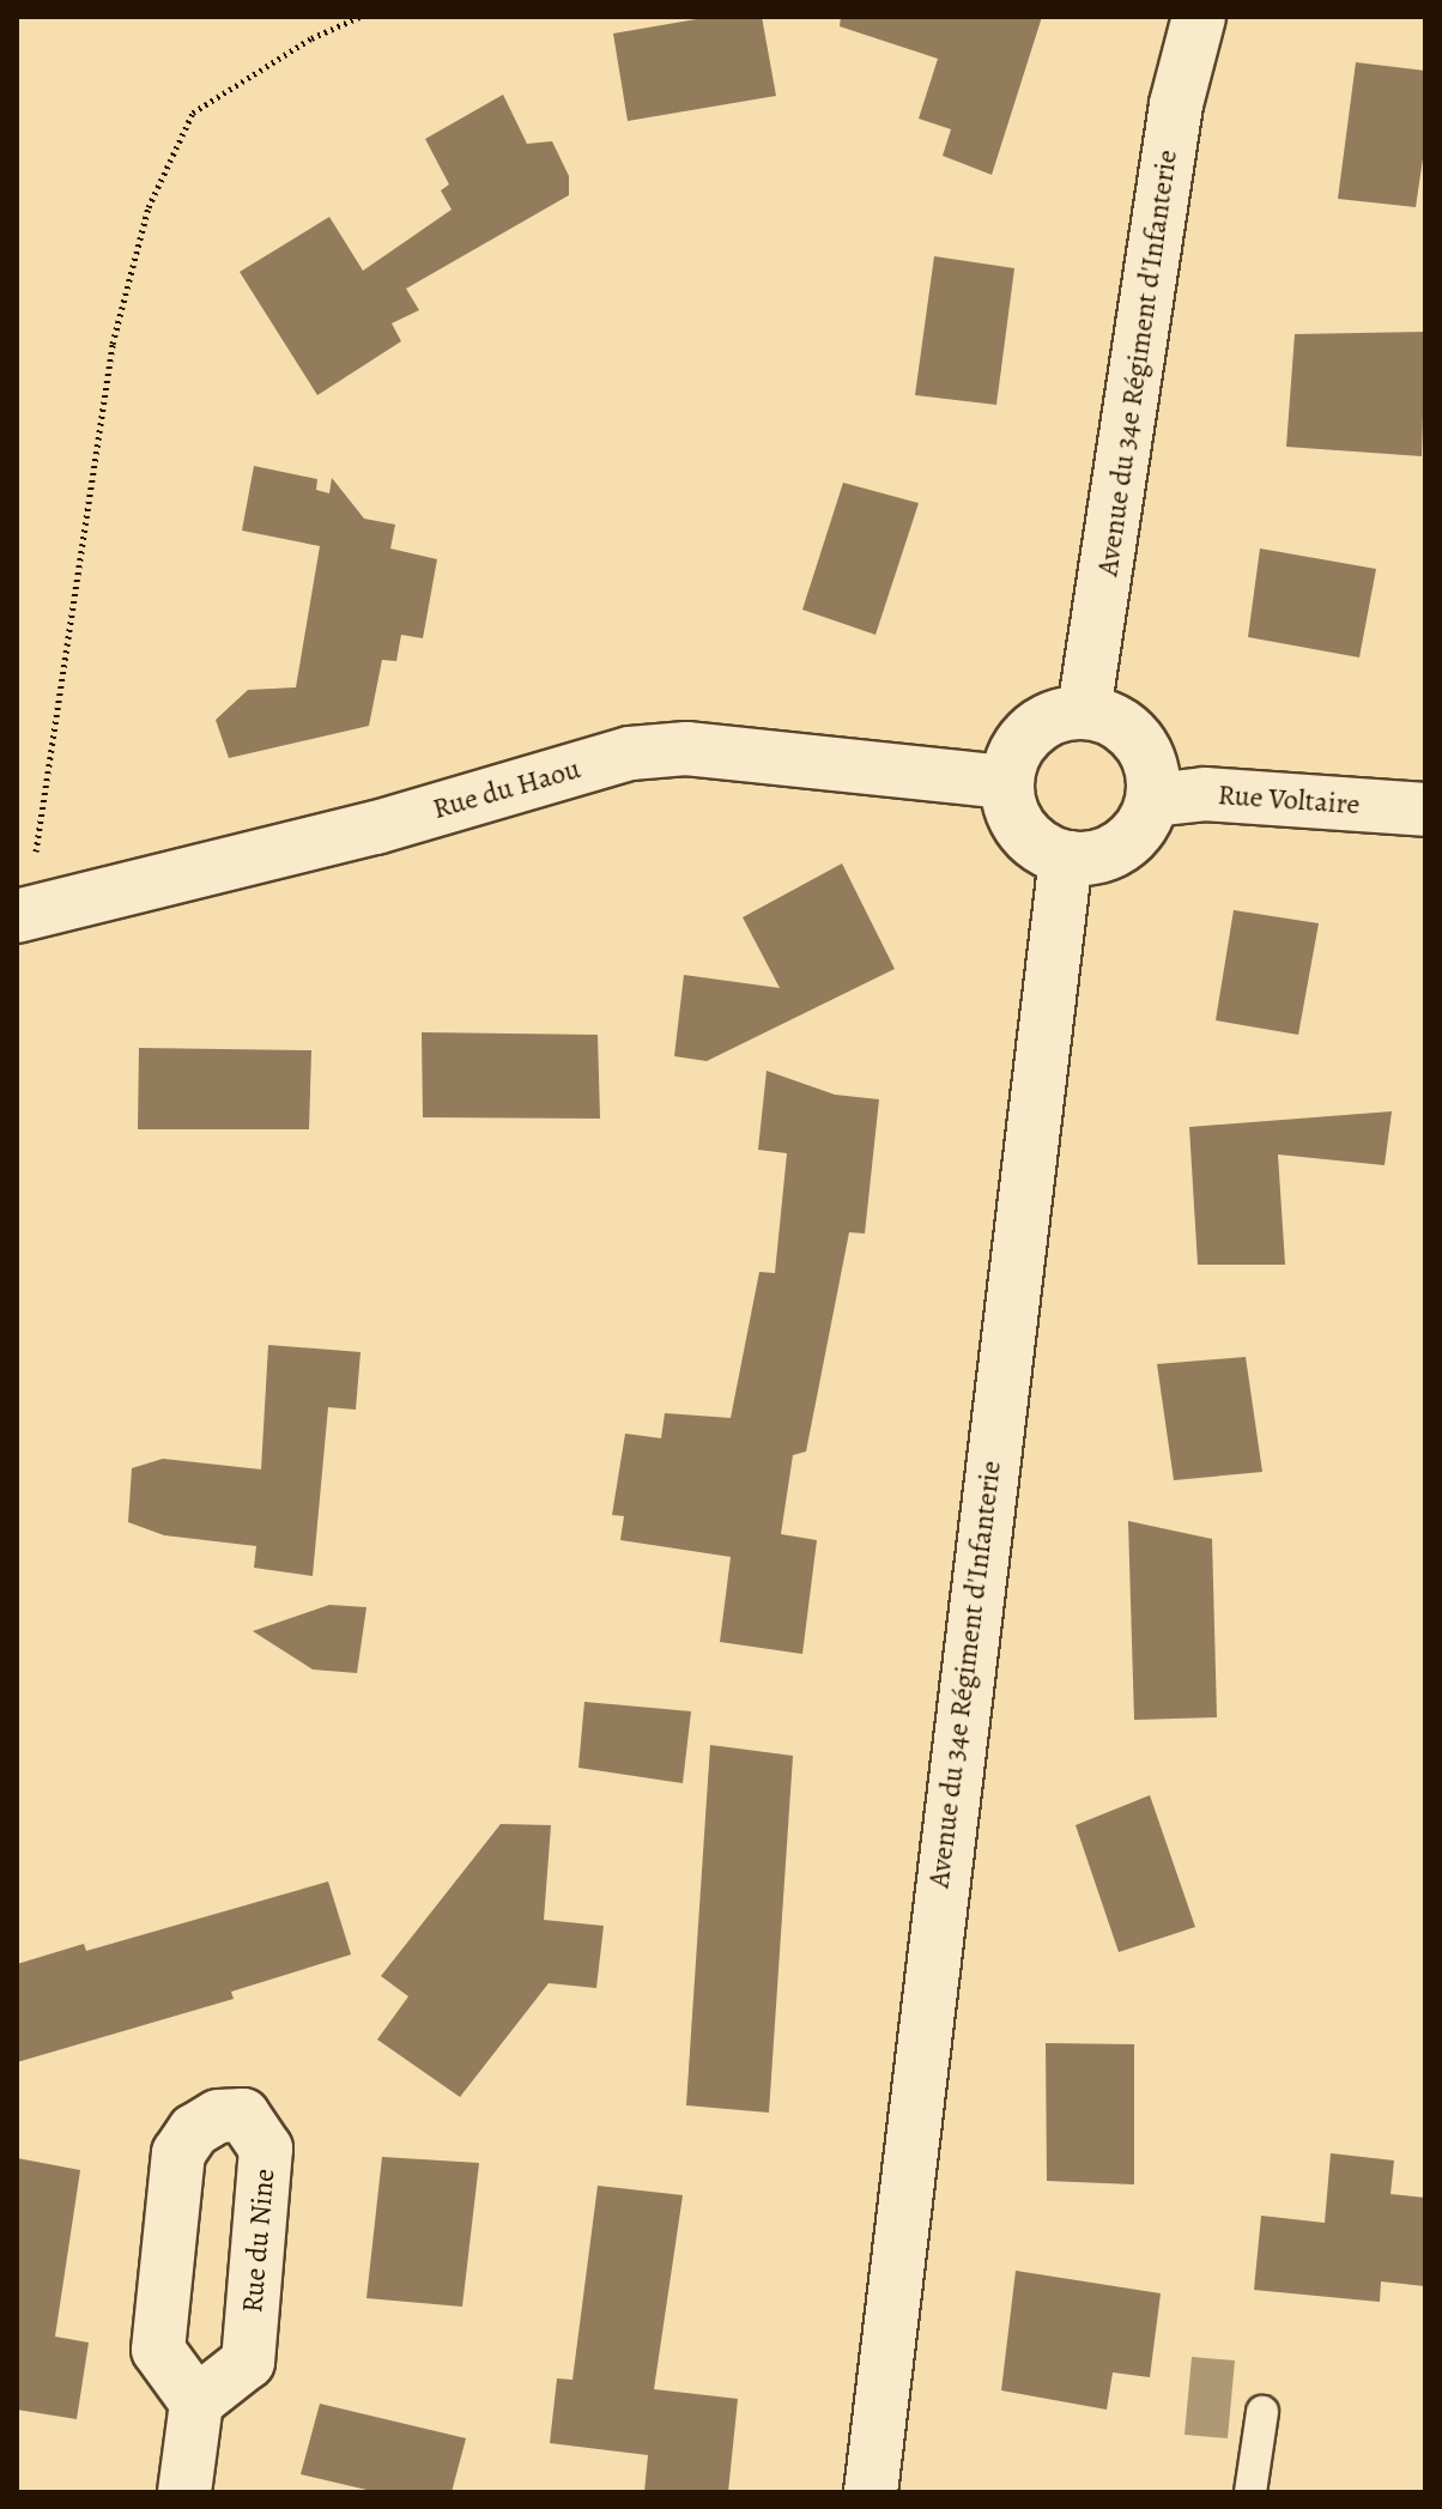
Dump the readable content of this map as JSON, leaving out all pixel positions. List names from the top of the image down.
{
  "streets": {
    "street": [
      "Avenue du 34e Régiment d'Infanterie",
      "Rue du Haou",
      "Rue Voltaire",
      "Rue du Nine"
    ]
  },
  "crossings": [
    ["Avenue du 34e Régiment d'Infanterie", "Rue du Haou"],
    ["Avenue du 34e Régiment d'Infanterie", "Rue Voltaire"],
    ["Rue du Haou", "Rue Voltaire"]
  ]
}
